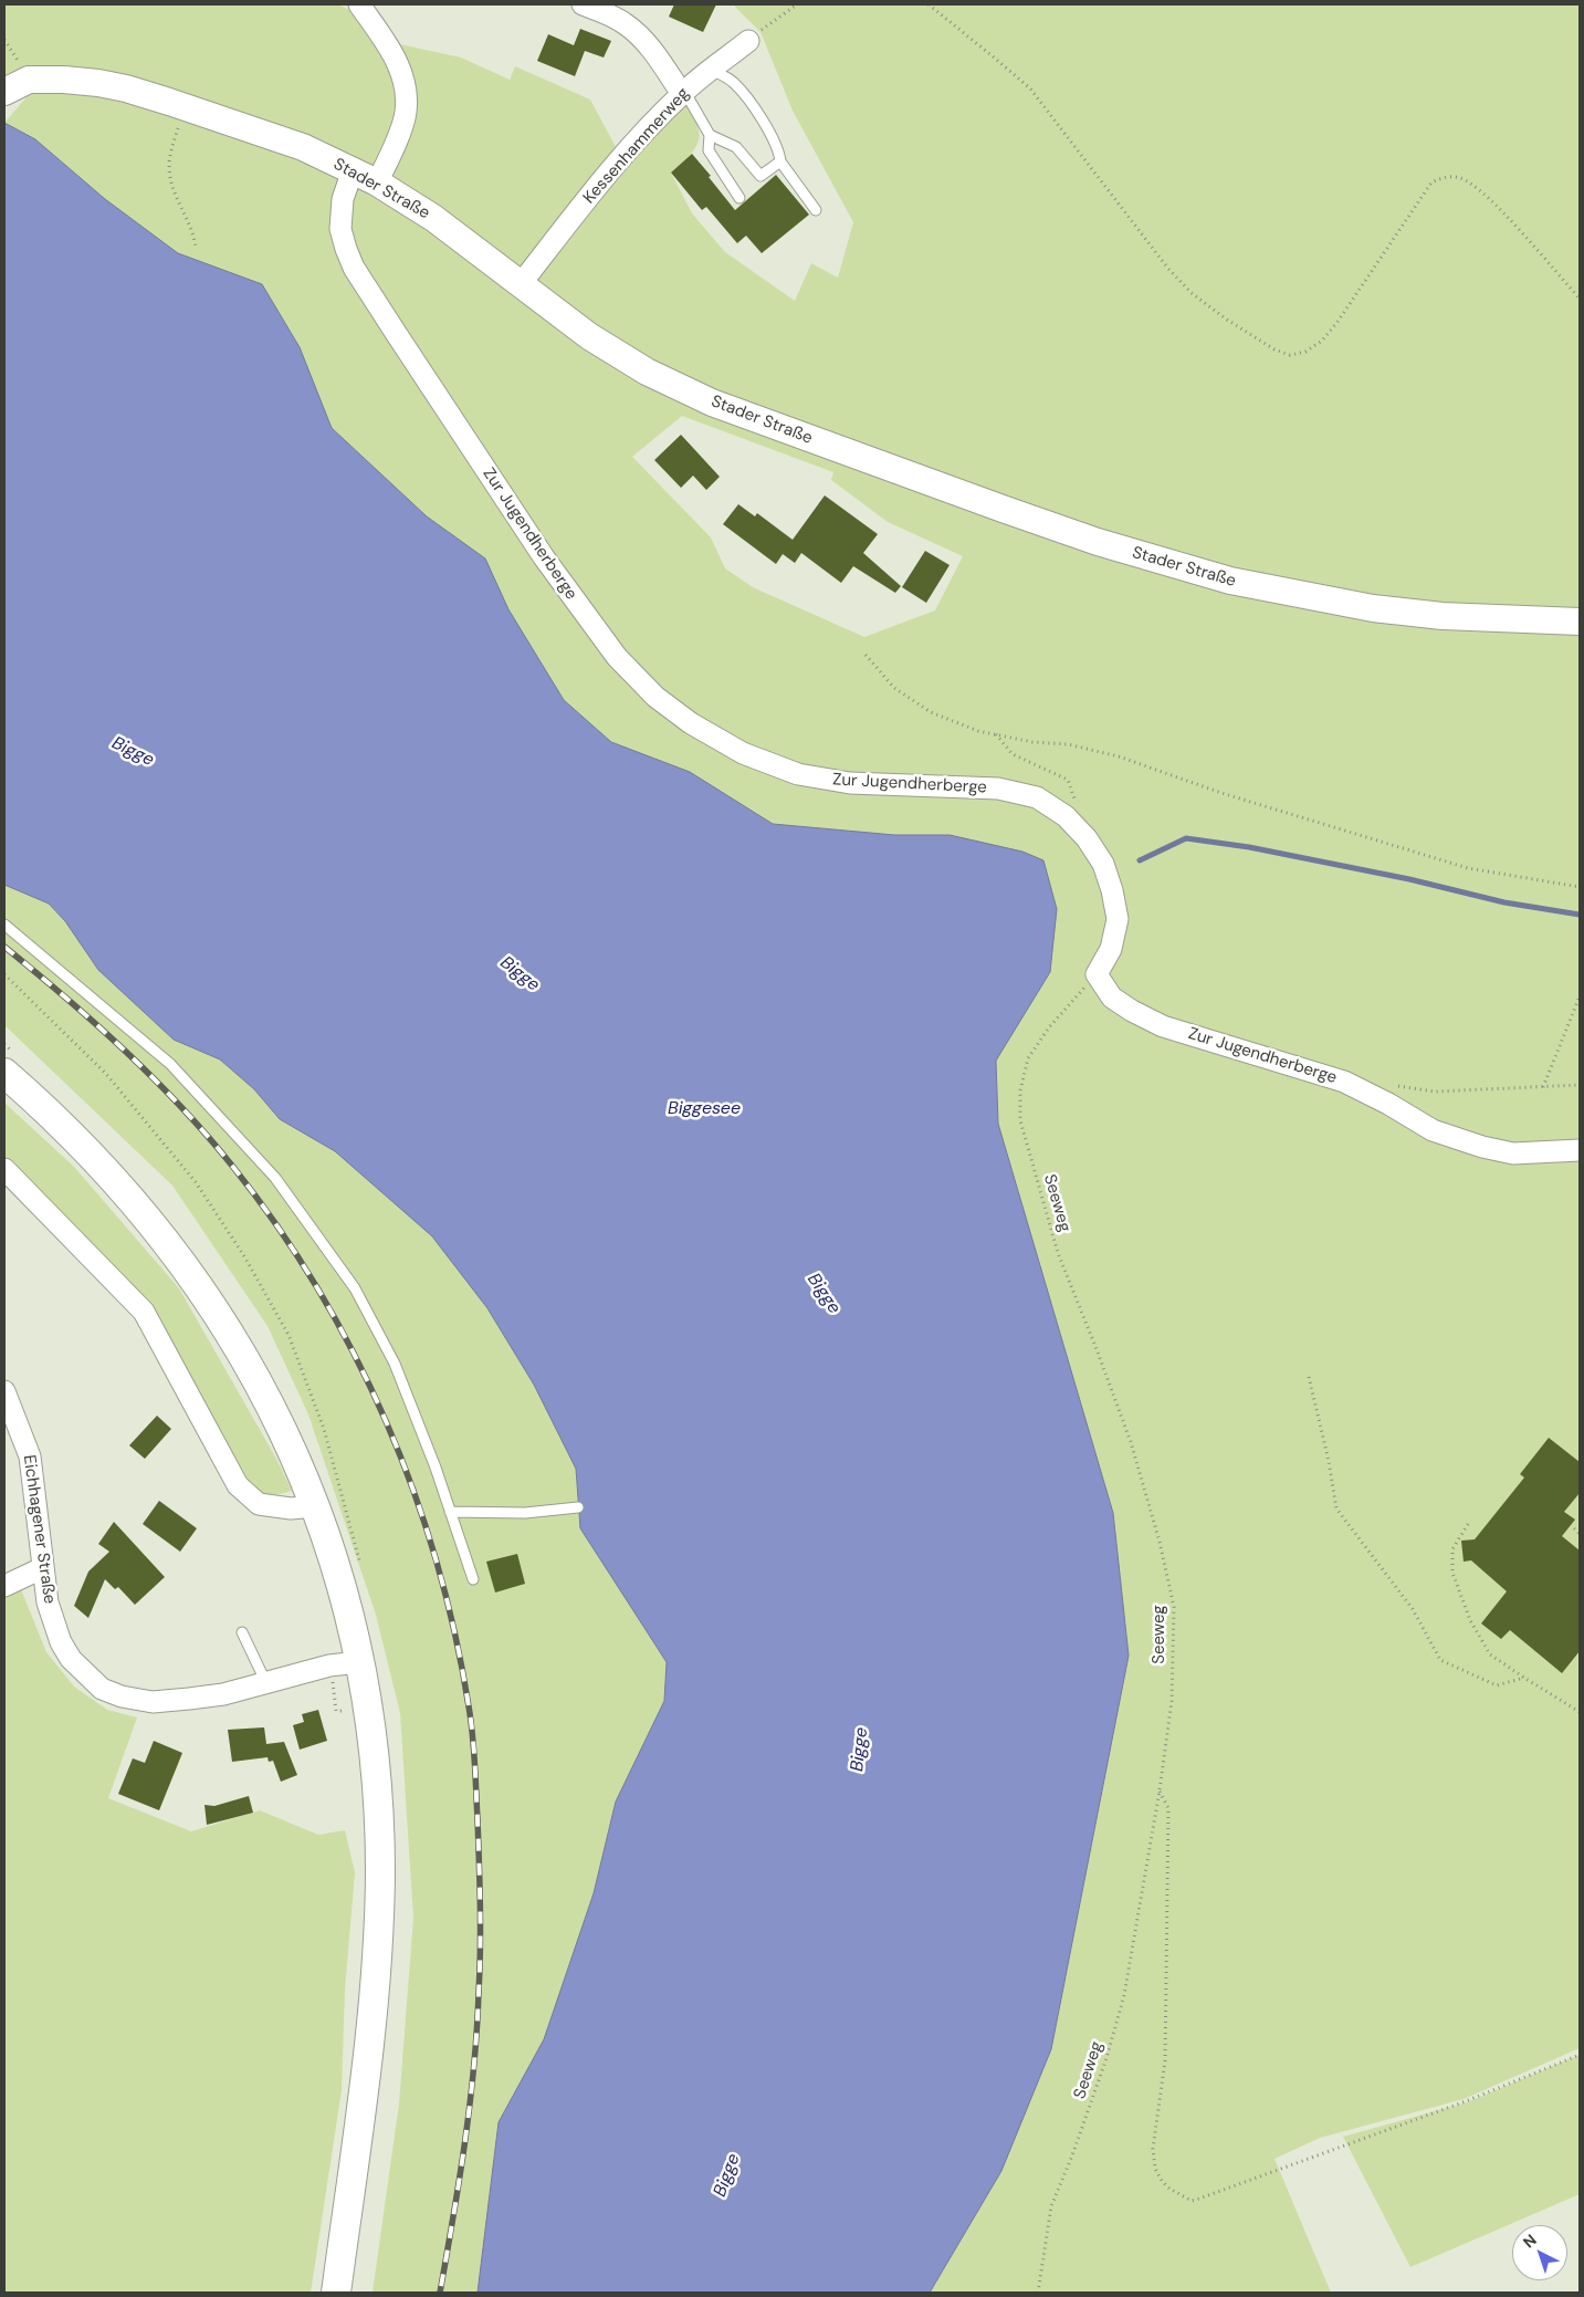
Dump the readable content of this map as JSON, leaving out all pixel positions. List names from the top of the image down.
{
  "streets": {
    "street": [
      "Kessenhammerweg",
      "Stader Straße",
      "Zur Jugendherberge",
      "Eichhagener Straße"
    ],
    "path": ["Seeweg"]
  },
  "crossings": [
    ["Kessenhammerweg", "Stader Straße"],
    ["Stader Straße", "Zur Jugendherberge"],
    ["Zur Jugendherberge", "Seeweg"]
  ],
  "water": ["Bigge", "Biggesee"],
  "north": "top left"
}
